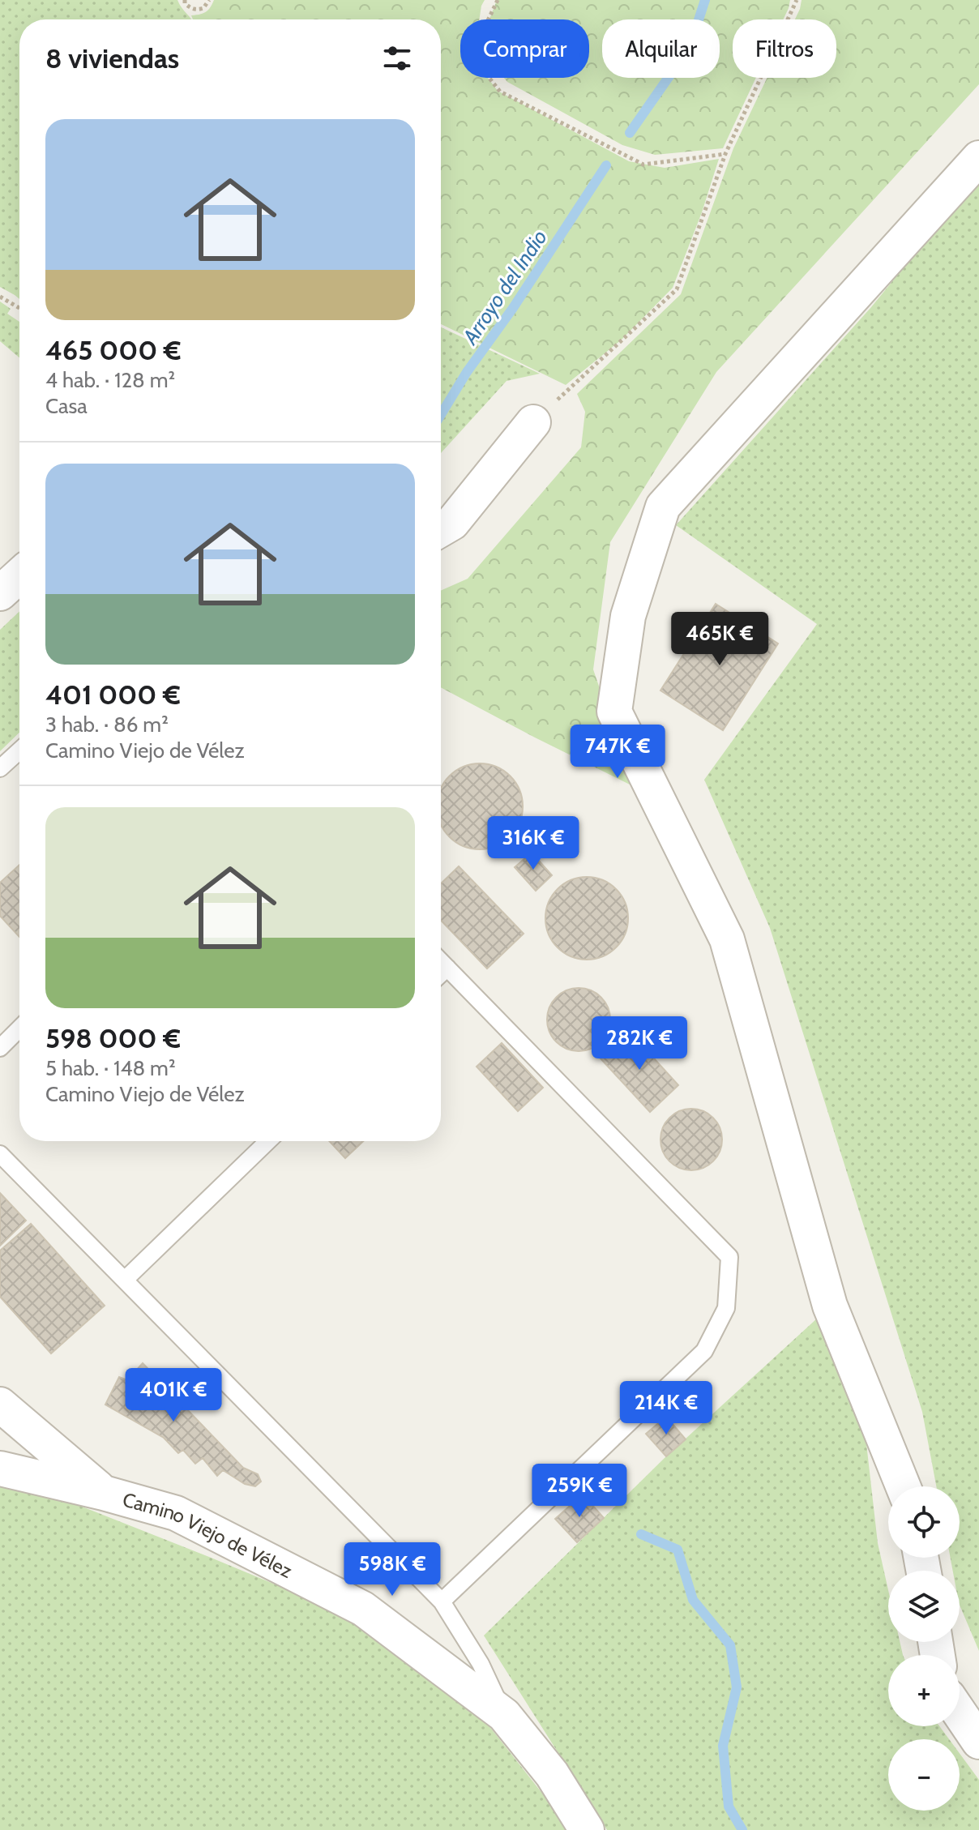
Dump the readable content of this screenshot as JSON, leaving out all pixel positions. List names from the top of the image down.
{
  "streets": {
    "street": ["Camino Viejo de Vélez"]
  },
  "water": ["Arroyo del Indio"],
  "page": {
    "chip": ["Comprar", "Alquilar", "Filtros"],
    "heading": "8 viviendas",
    "list": [
      {
        "name": "465 000 €",
        "note": "4 hab. · 128 m² · Casa"
      },
      {
        "name": "401 000 €",
        "note": "3 hab. · 86 m² · Camino Viejo de Vélez"
      },
      {
        "name": "598 000 €",
        "note": "5 hab. · 148 m² · Camino Viejo de Vélez"
      }
    ],
    "price": [
      "465K €",
      "747K €",
      "316K €",
      "282K €",
      "401K €",
      "214K €",
      "259K €",
      "598K €"
    ],
    "map_buttons": ["+", "−"]
  }
}
